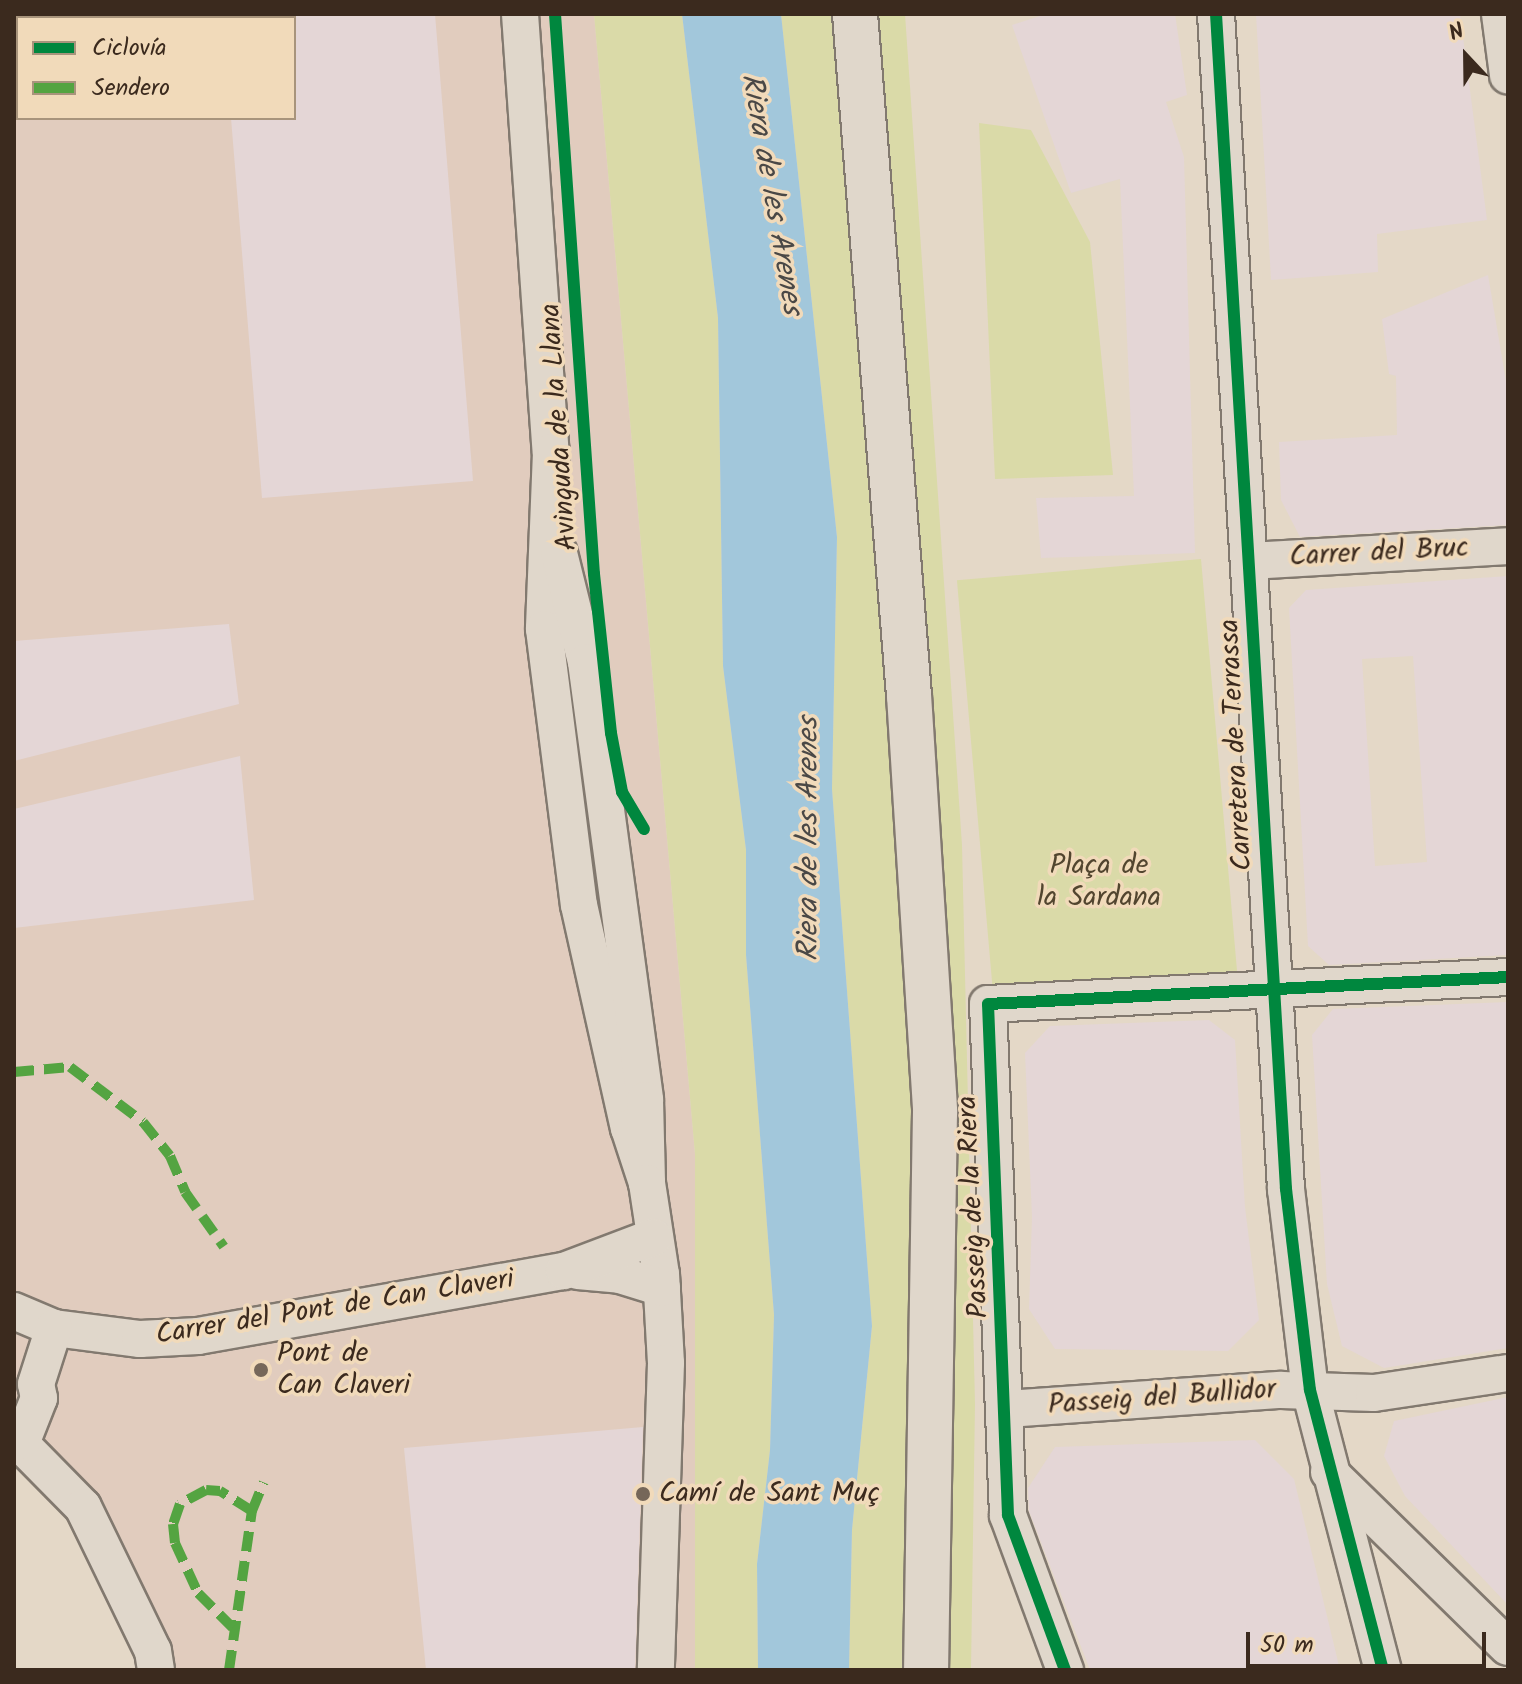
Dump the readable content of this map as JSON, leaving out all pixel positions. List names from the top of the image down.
{
  "streets": {
    "street": [
      "Avinguda de la Llana",
      "Carrer del Bruc",
      "Carretera de Terrassa",
      "Passeig de la Riera",
      "Carrer del Pont de Can Claveri",
      "Passeig del Bullidor"
    ]
  },
  "crossings": [
    ["Avinguda de la Llana", "Carrer del Pont de Can Claveri"],
    ["Carrer del Bruc", "Carretera de Terrassa"],
    ["Carretera de Terrassa", "Passeig de la Riera"],
    ["Carretera de Terrassa", "Passeig del Bullidor"],
    ["Passeig de la Riera", "Passeig del Bullidor"]
  ],
  "water": ["Riera de les Arenes"],
  "parks": ["Plaça de la Sardana"],
  "places": ["Pont de Can Claveri", "Camí de Sant Muç"],
  "legend": ["Ciclovía", "Sendero"],
  "scale_bar": "50 m",
  "north": "top"
}
